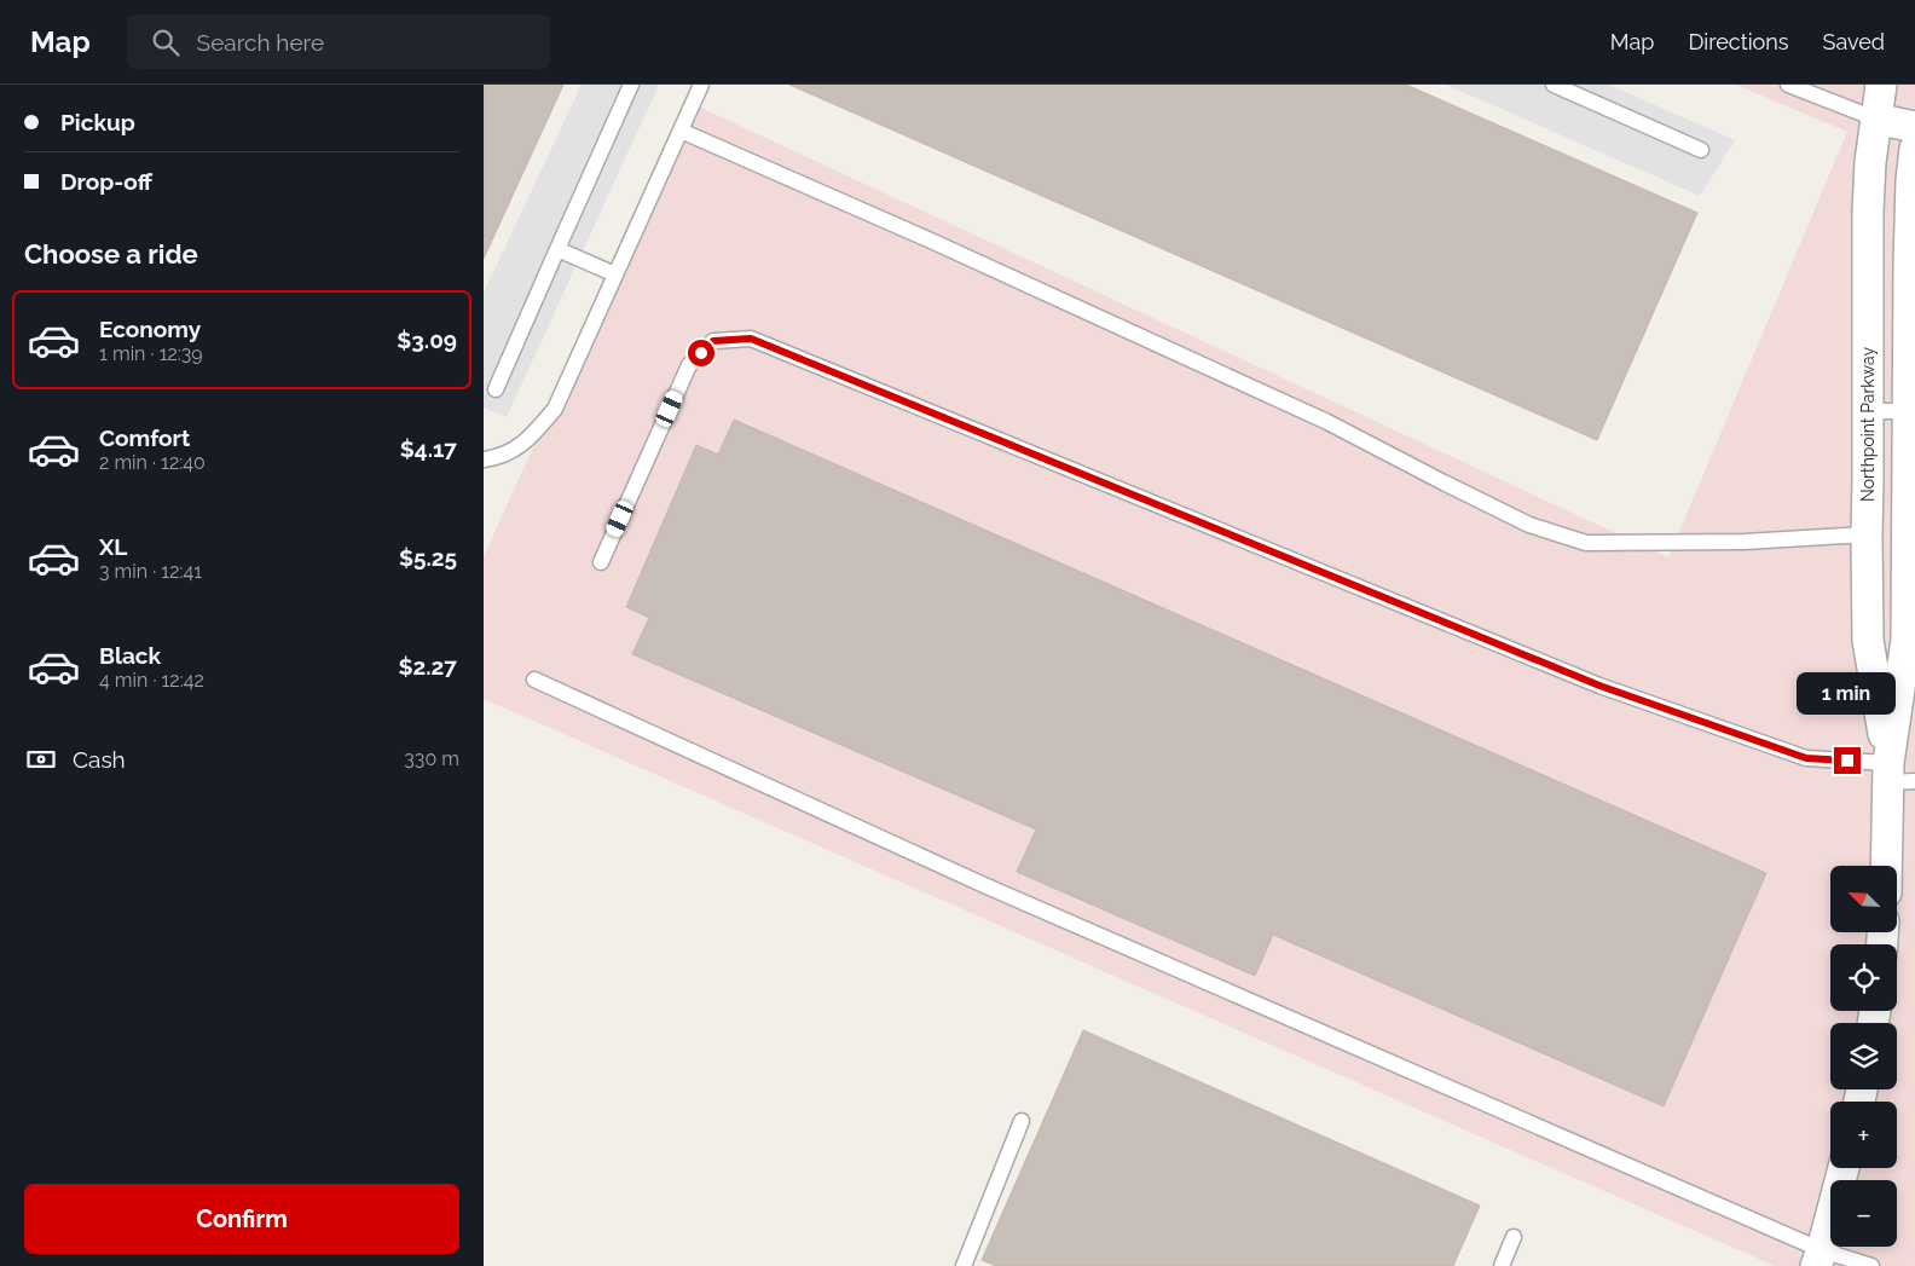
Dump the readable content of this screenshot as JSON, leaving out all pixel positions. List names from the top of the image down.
{
  "streets": {
    "street": ["Northpoint Parkway"]
  },
  "north": "top left",
  "page": {
    "header": "Map",
    "search": "Search here",
    "nav": ["Map", "Directions", "Saved"],
    "banner": ["Pickup", "Drop-off"],
    "heading": "Choose a ride",
    "list": [
      {
        "name": "Economy",
        "note": "1 min · 12:39",
        "value": "$3.09"
      },
      {
        "name": "Comfort",
        "note": "2 min · 12:40",
        "value": "$4.17"
      },
      {
        "name": "XL",
        "note": "3 min · 12:41",
        "value": "$5.25"
      },
      {
        "name": "Black",
        "note": "4 min · 12:42",
        "value": "$2.27"
      }
    ],
    "bubble": "1 min",
    "pay": ["Cash", "330 m"],
    "map_buttons": ["+", "−"],
    "buttons": "Confirm"
  }
}
